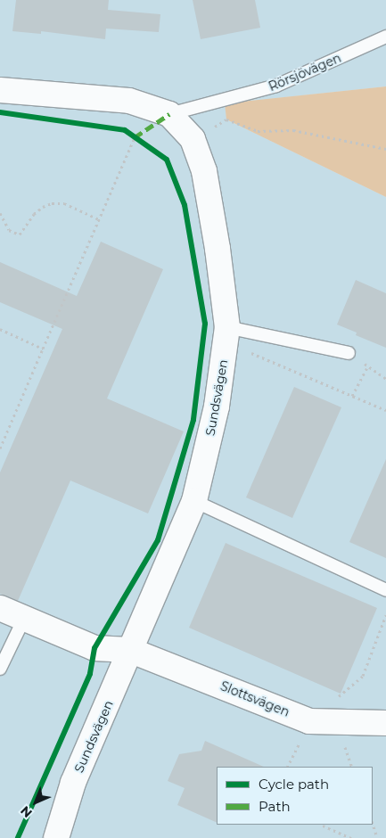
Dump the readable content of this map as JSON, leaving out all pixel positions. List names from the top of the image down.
{
  "streets": {
    "street": ["Sundsvägen", "Slottsvägen"],
    "lane": ["Rörsjövägen"]
  },
  "crossings": [
    ["Rörsjövägen", "Sundsvägen"],
    ["Sundsvägen", "Slottsvägen"]
  ],
  "legend": ["Cycle path", "Path"],
  "north": "bottom left"
}
